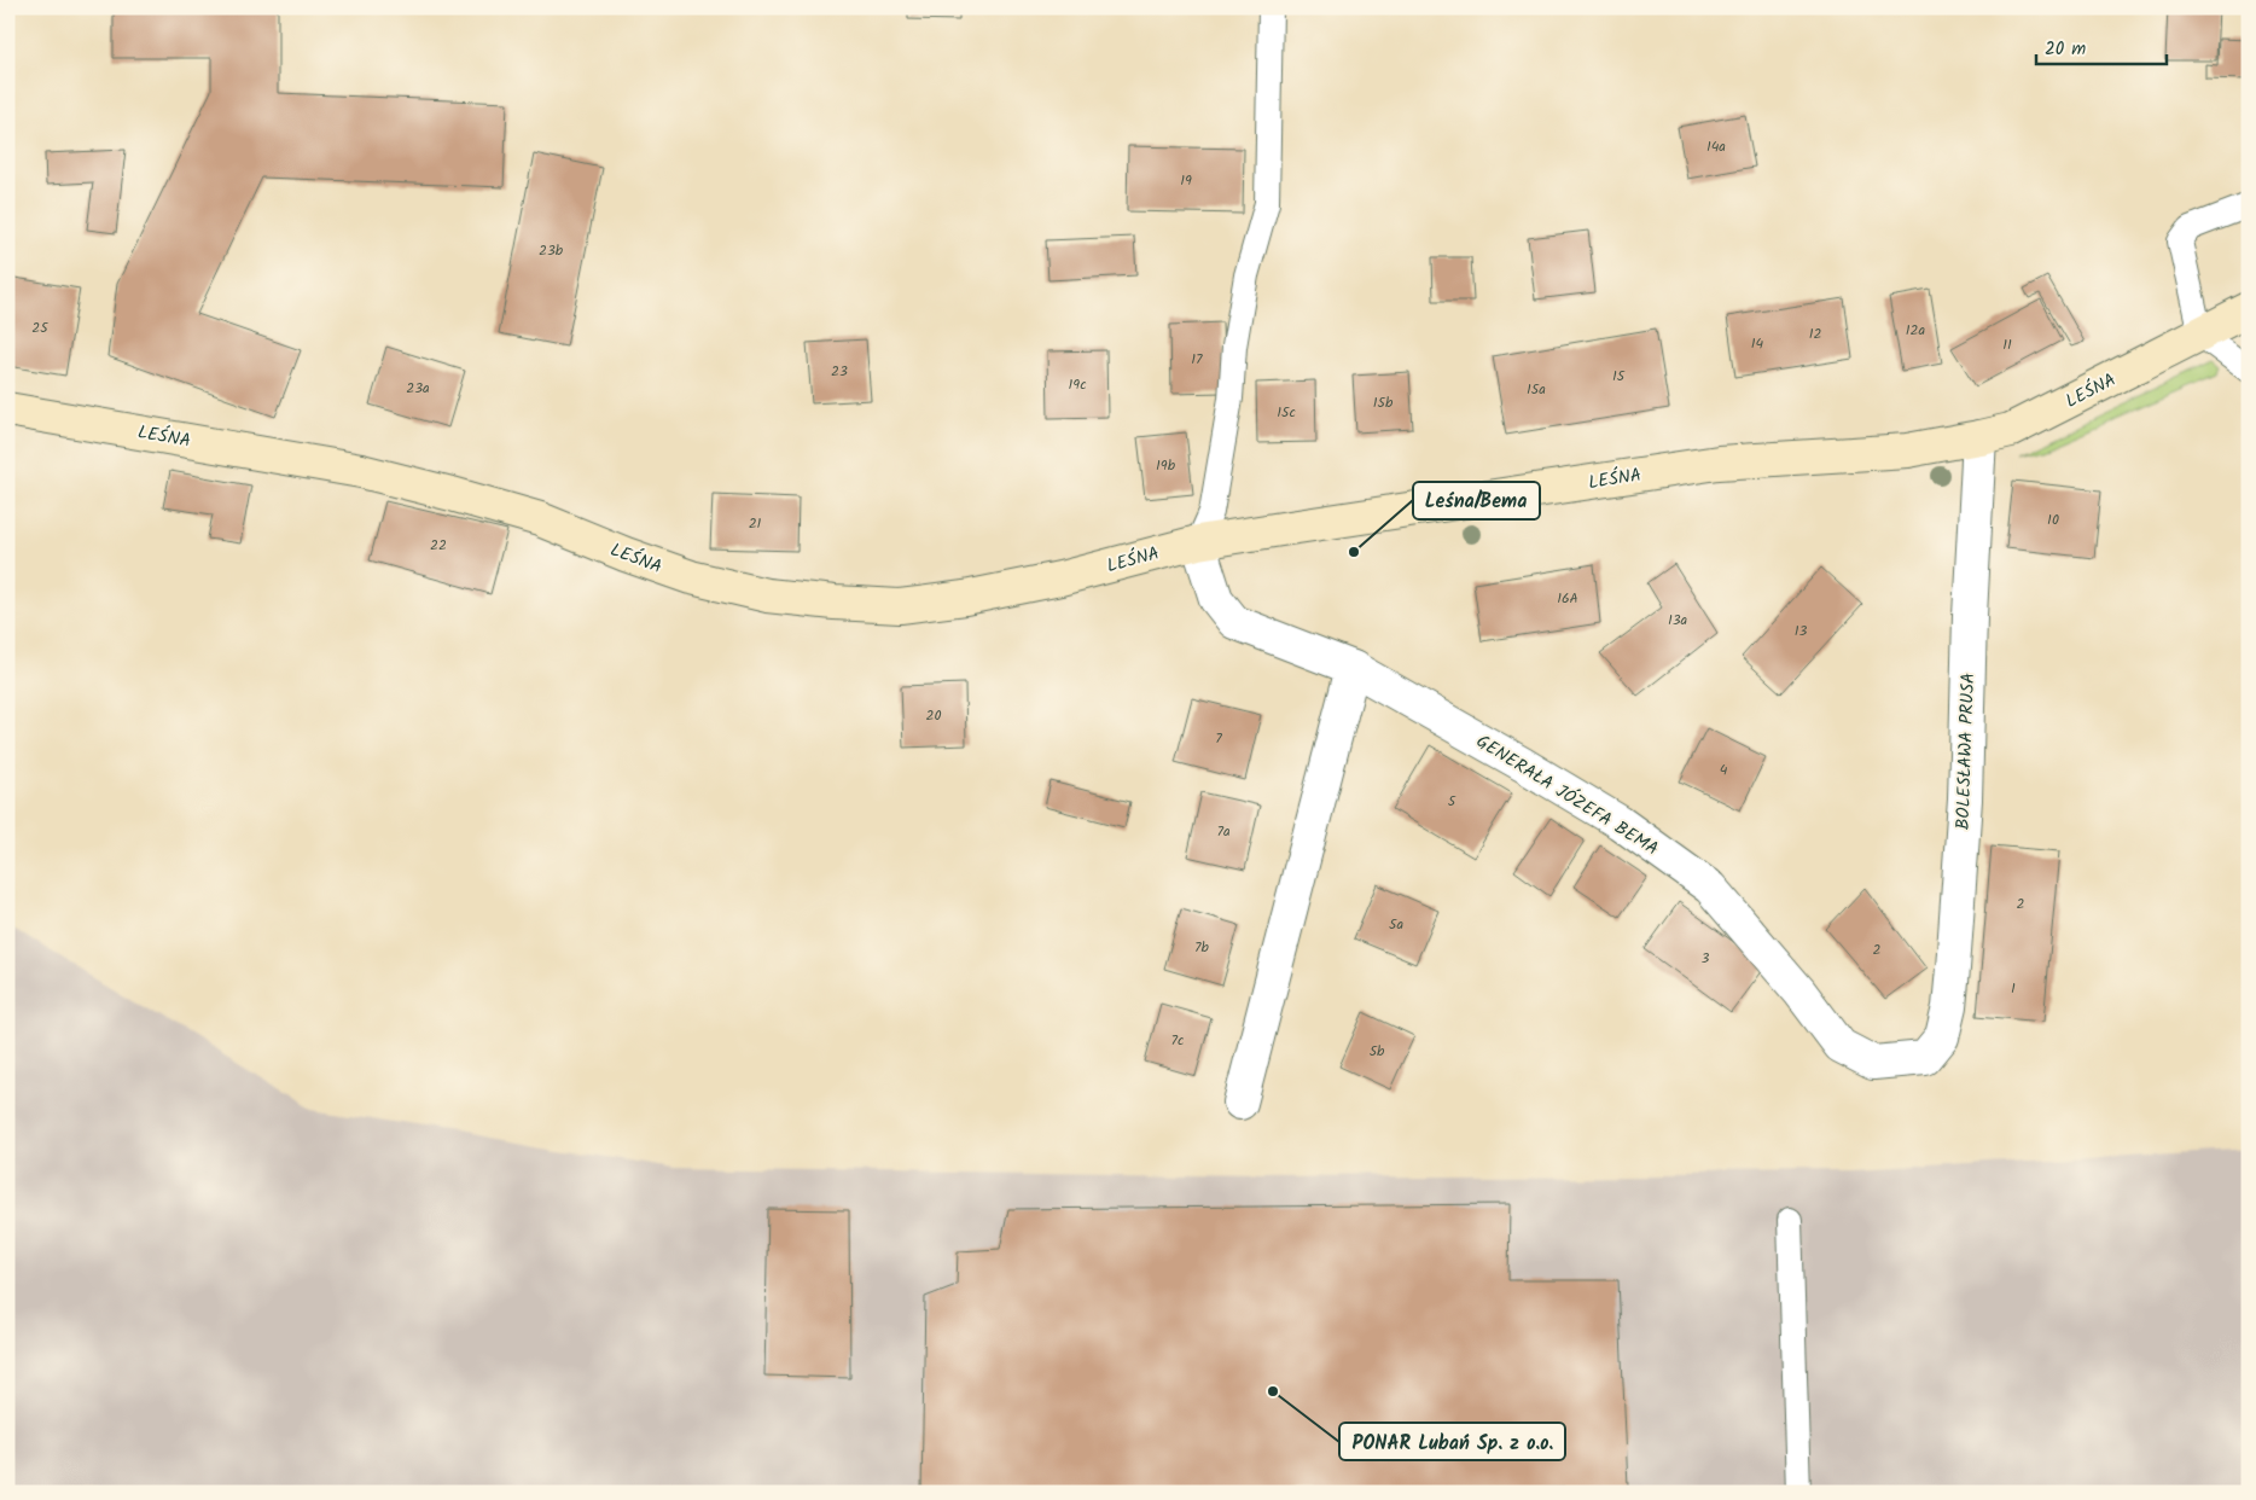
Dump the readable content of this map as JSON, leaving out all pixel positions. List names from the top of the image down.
{
  "streets": {
    "main road": ["LEŚNA"],
    "street": ["BOLESŁAWA PRUSA", "GENERAŁA JÓZEFA BEMA"]
  },
  "crossings": [
    ["LEŚNA", "BOLESŁAWA PRUSA"],
    ["LEŚNA", "GENERAŁA JÓZEFA BEMA"],
    ["BOLESŁAWA PRUSA", "GENERAŁA JÓZEFA BEMA"]
  ],
  "places": ["Leśna/Bema", "PONAR Lubań Sp. z o.o."],
  "house_numbers": [
    "14a",
    "19",
    "23b",
    "25",
    "12a",
    "12",
    "14",
    "11",
    "17",
    "23",
    "15",
    "19c",
    "23a",
    "15a",
    "15b",
    "15c",
    "19b",
    "10",
    "21",
    "22",
    "16A",
    "13a",
    "13",
    "20",
    "7",
    "4",
    "5",
    "7a",
    "2",
    "5a",
    "7b",
    "2",
    "3",
    "1",
    "7c",
    "5b"
  ],
  "scale_bar": "20 m"
}
